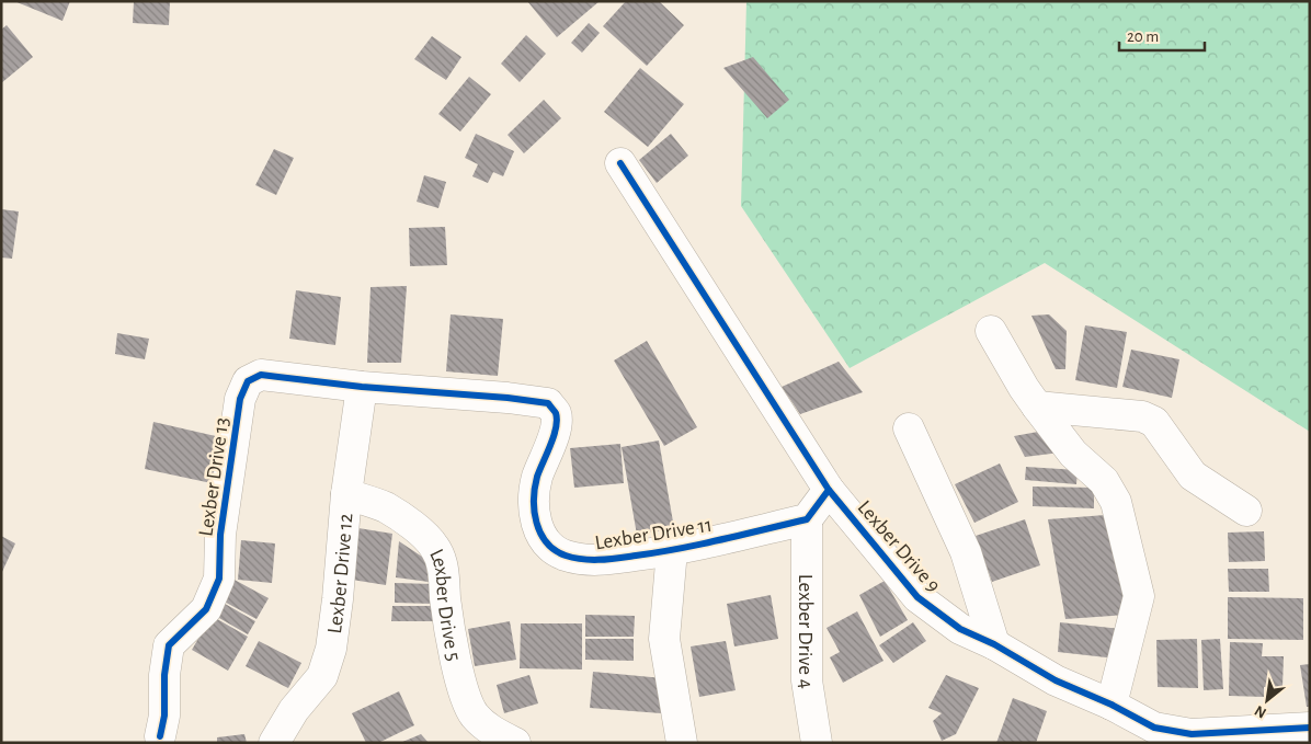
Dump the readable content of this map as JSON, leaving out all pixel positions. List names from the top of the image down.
{
  "streets": {
    "street": [
      "Lexber Drive 13",
      "Lexber Drive 11",
      "Lexber Drive 9",
      "Lexber Drive 12",
      "Lexber Drive 5",
      "Lexber Drive 4"
    ]
  },
  "crossings": [
    ["Lexber Drive 13", "Lexber Drive 11"],
    ["Lexber Drive 11", "Lexber Drive 12"],
    ["Lexber Drive 11", "Lexber Drive 4"],
    ["Lexber Drive 12", "Lexber Drive 5"]
  ],
  "scale_bar": "20 m",
  "north": "bottom left"
}
